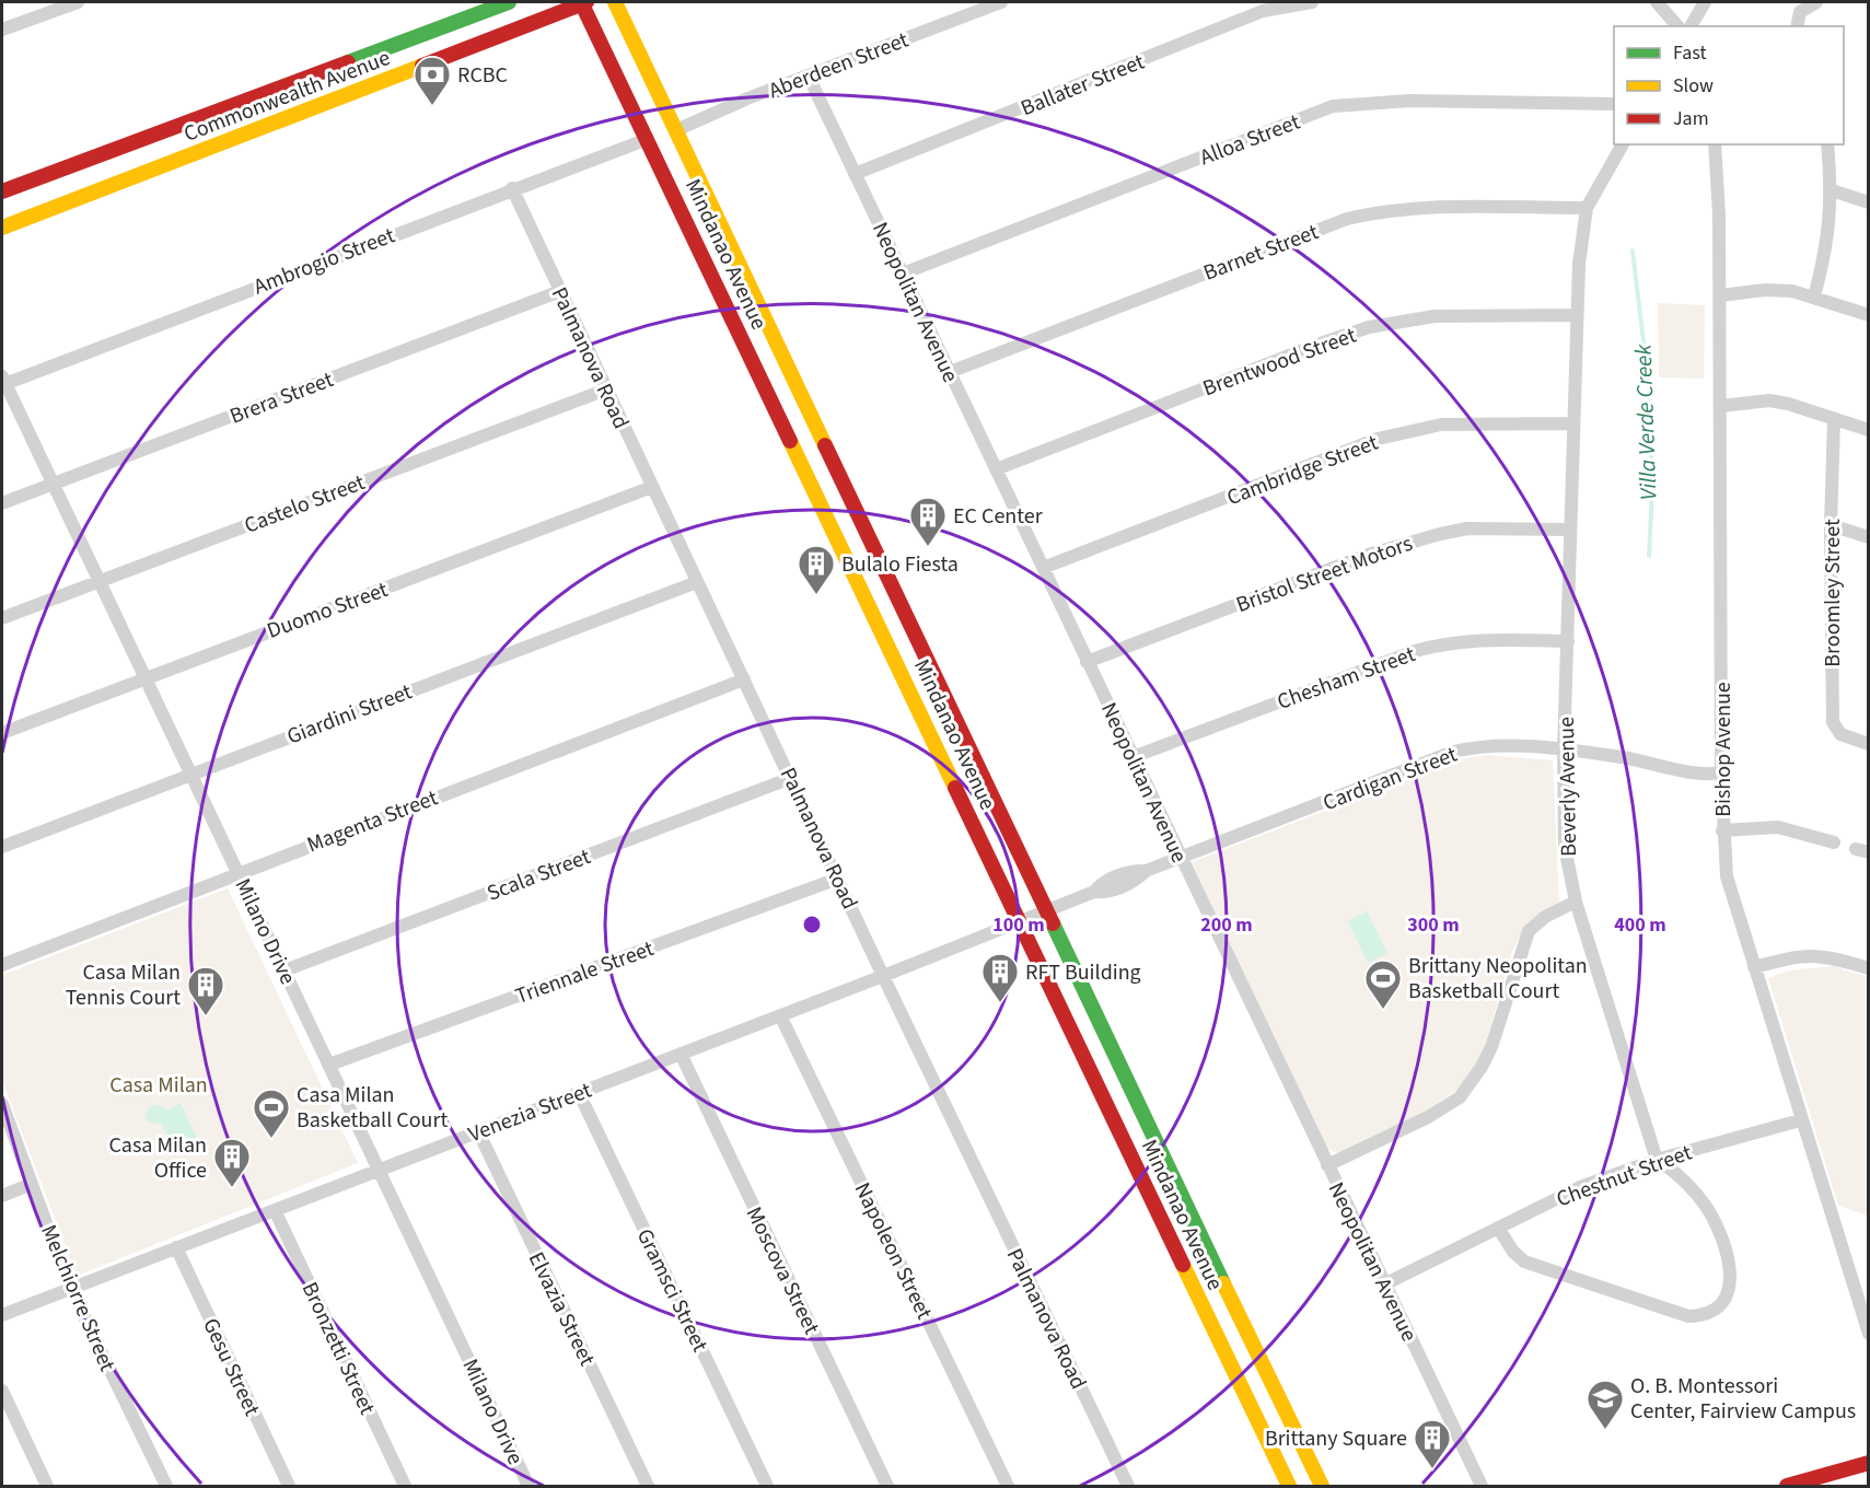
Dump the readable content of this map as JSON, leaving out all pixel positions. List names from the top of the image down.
{
  "streets": {
    "main road": ["Commonwealth Avenue", "Mindanao Avenue"],
    "street": [
      "Aberdeen Street",
      "Ballater Street",
      "Alloa Street",
      "Barnet Street",
      "Ambrogio Street",
      "Neopolitan Avenue",
      "Palmanova Road",
      "Brentwood Street",
      "Brera Street",
      "Cambridge Street",
      "Castelo Street",
      "Bristol Street Motors",
      "Broomley Street",
      "Duomo Street",
      "Chesham Street",
      "Giardini Street",
      "Bishop Avenue",
      "Cardigan Street",
      "Beverly Avenue",
      "Magenta Street",
      "Scala Street",
      "Milano Drive",
      "Triennale Street",
      "Venezia Street",
      "Chestnut Street",
      "Napoleon Street",
      "Moscova Street",
      "Gramsci Street",
      "Melchiorre Street",
      "Elvazia Street",
      "Bronzetti Street",
      "Gesu Street"
    ]
  },
  "crossings": [
    ["Aberdeen Street", "Mindanao Avenue"],
    ["Aberdeen Street", "Neopolitan Avenue"],
    ["Ballater Street", "Neopolitan Avenue"],
    ["Commonwealth Avenue", "Mindanao Avenue"],
    ["Alloa Street", "Neopolitan Avenue"],
    ["Barnet Street", "Neopolitan Avenue"],
    ["Barnet Street", "Beverly Avenue"],
    ["Mindanao Avenue", "Ambrogio Street"],
    ["Mindanao Avenue", "Cardigan Street"],
    ["Mindanao Avenue", "Venezia Street"],
    ["Ambrogio Street", "Palmanova Road"],
    ["Ambrogio Street", "Milano Drive"],
    ["Neopolitan Avenue", "Brentwood Street"],
    ["Neopolitan Avenue", "Cambridge Street"],
    ["Neopolitan Avenue", "Bristol Street Motors"],
    ["Neopolitan Avenue", "Chesham Street"],
    ["Neopolitan Avenue", "Cardigan Street"],
    ["Neopolitan Avenue", "Chestnut Street"],
    ["Palmanova Road", "Brera Street"],
    ["Palmanova Road", "Castelo Street"],
    ["Palmanova Road", "Duomo Street"],
    ["Palmanova Road", "Giardini Street"],
    ["Palmanova Road", "Magenta Street"],
    ["Palmanova Road", "Scala Street"],
    ["Palmanova Road", "Triennale Street"],
    ["Palmanova Road", "Venezia Street"],
    ["Brentwood Street", "Beverly Avenue"],
    ["Brera Street", "Milano Drive"],
    ["Cambridge Street", "Beverly Avenue"],
    ["Castelo Street", "Milano Drive"],
    ["Bristol Street Motors", "Beverly Avenue"],
    ["Duomo Street", "Milano Drive"],
    ["Chesham Street", "Beverly Avenue"],
    ["Giardini Street", "Milano Drive"],
    ["Bishop Avenue", "Cardigan Street"],
    ["Bishop Avenue", "Chestnut Street"],
    ["Cardigan Street", "Beverly Avenue"],
    ["Cardigan Street", "Venezia Street"],
    ["Beverly Avenue", "Chestnut Street"],
    ["Magenta Street", "Milano Drive"],
    ["Scala Street", "Milano Drive"],
    ["Milano Drive", "Triennale Street"],
    ["Milano Drive", "Venezia Street"],
    ["Venezia Street", "Napoleon Street"],
    ["Venezia Street", "Moscova Street"],
    ["Venezia Street", "Gramsci Street"],
    ["Venezia Street", "Melchiorre Street"],
    ["Venezia Street", "Elvazia Street"],
    ["Venezia Street", "Bronzetti Street"],
    ["Venezia Street", "Gesu Street"]
  ],
  "water": ["Villa Verde Creek"],
  "parks": ["Casa Milan"],
  "places": {
    "bank": ["RCBC"],
    "building": [
      "EC Center",
      "Bulalo Fiesta",
      "RFT Building",
      "Casa Milan Tennis Court",
      "Casa Milan Office",
      "Brittany Square"
    ],
    "sports": ["Brittany Neopolitan Basketball Court", "Casa Milan Basketball Court"],
    "school or university": ["O. B. Montessori Center, Fairview Campus"]
  },
  "legend": ["Fast", "Slow", "Jam"],
  "rings": [
    "100 m",
    "200 m",
    "300 m",
    "400 m"
  ]
}
